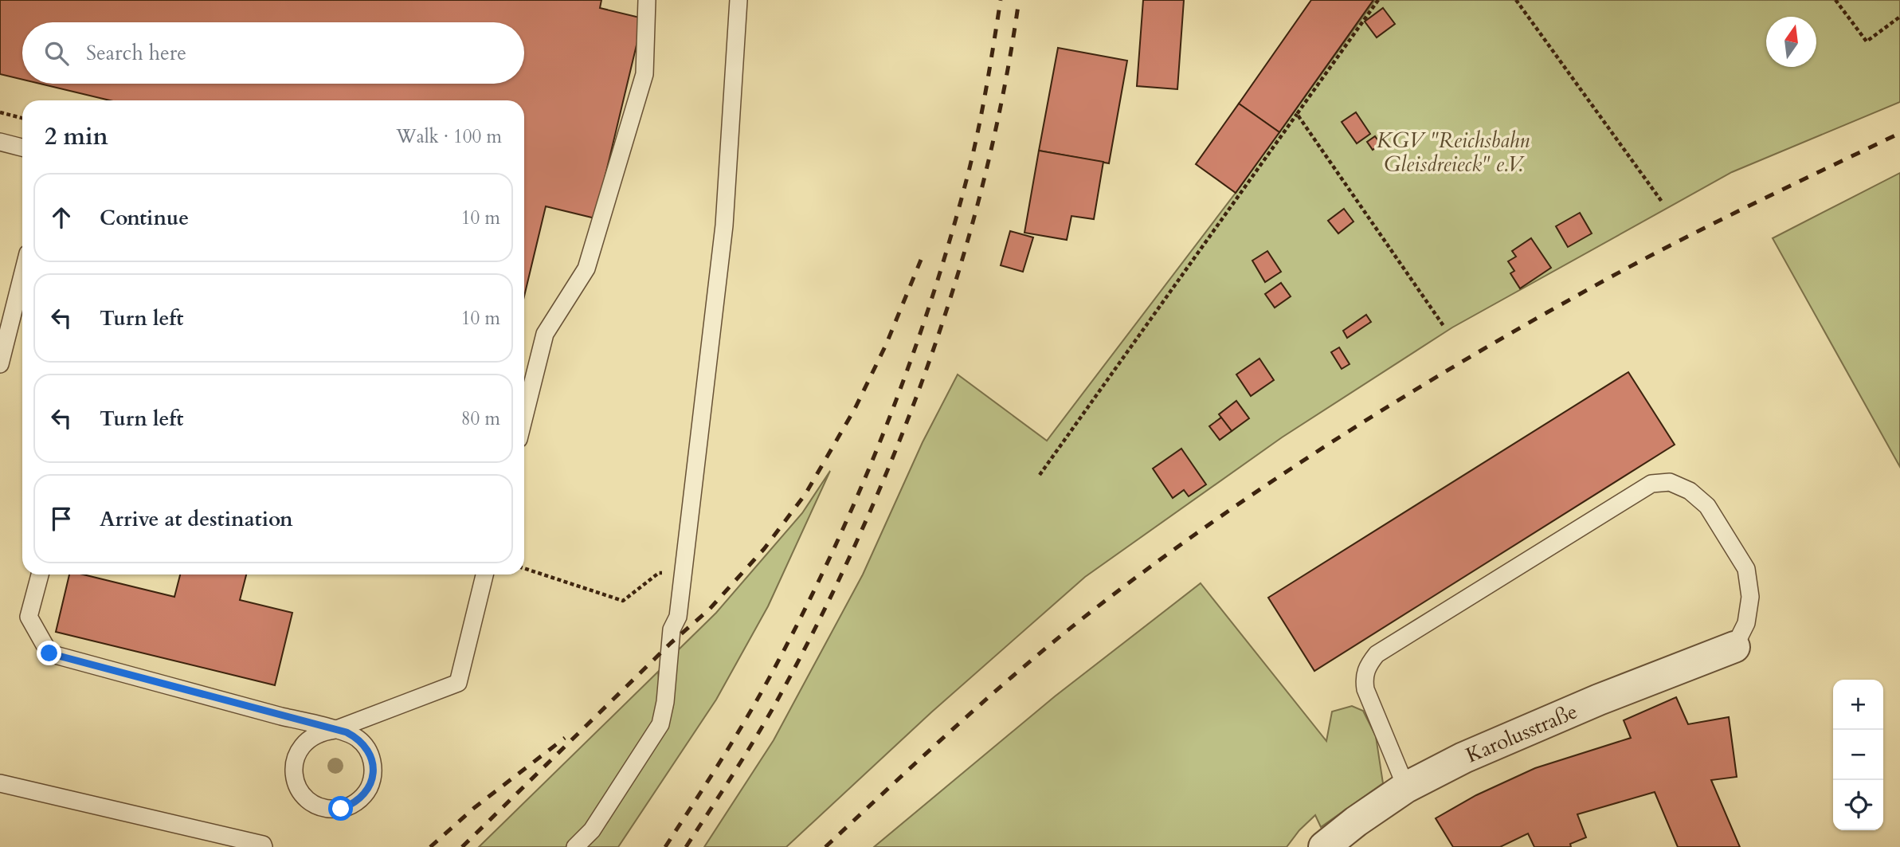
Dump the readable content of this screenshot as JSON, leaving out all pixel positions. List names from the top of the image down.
{
  "streets": {
    "street": ["Karolusstraße"]
  },
  "parks": ["KGV \"Reichsbahn Gleisdreieck\" e.V."],
  "north": "top",
  "page": {
    "search": "Search here",
    "heading": ["2 min", "Walk · 100 m"],
    "list": [
      ["Continue", "10 m"],
      ["Turn left", "10 m"],
      ["Turn left", "80 m"],
      "Arrive at destination"
    ],
    "map_buttons": ["+", "−"]
  }
}
